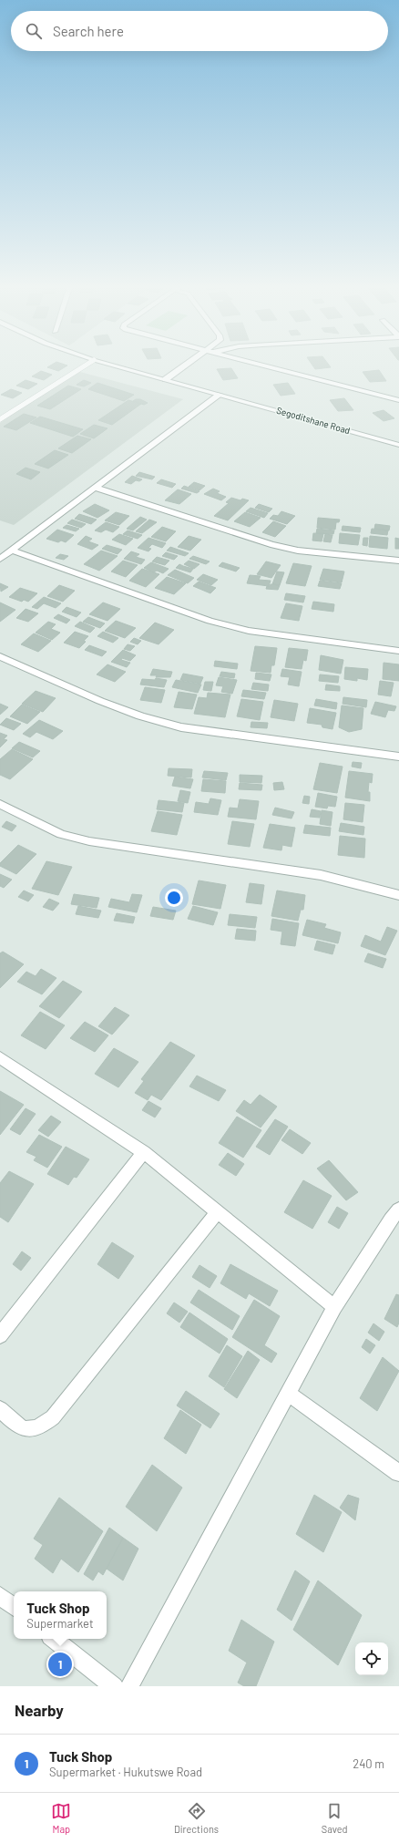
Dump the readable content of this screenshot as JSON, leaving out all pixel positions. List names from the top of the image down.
{
  "streets": {
    "street": ["Segoditshane Road"]
  },
  "page": {
    "search": "Search here",
    "popup": ["Tuck Shop", "Supermarket"],
    "pins": "1",
    "heading": "Nearby",
    "list": [
      {
        "mark": "1",
        "name": "Tuck Shop",
        "note": "Supermarket · Hukutswe Road",
        "value": "240 m"
      }
    ],
    "nav": ["Map", "Directions", "Saved"]
  }
}
